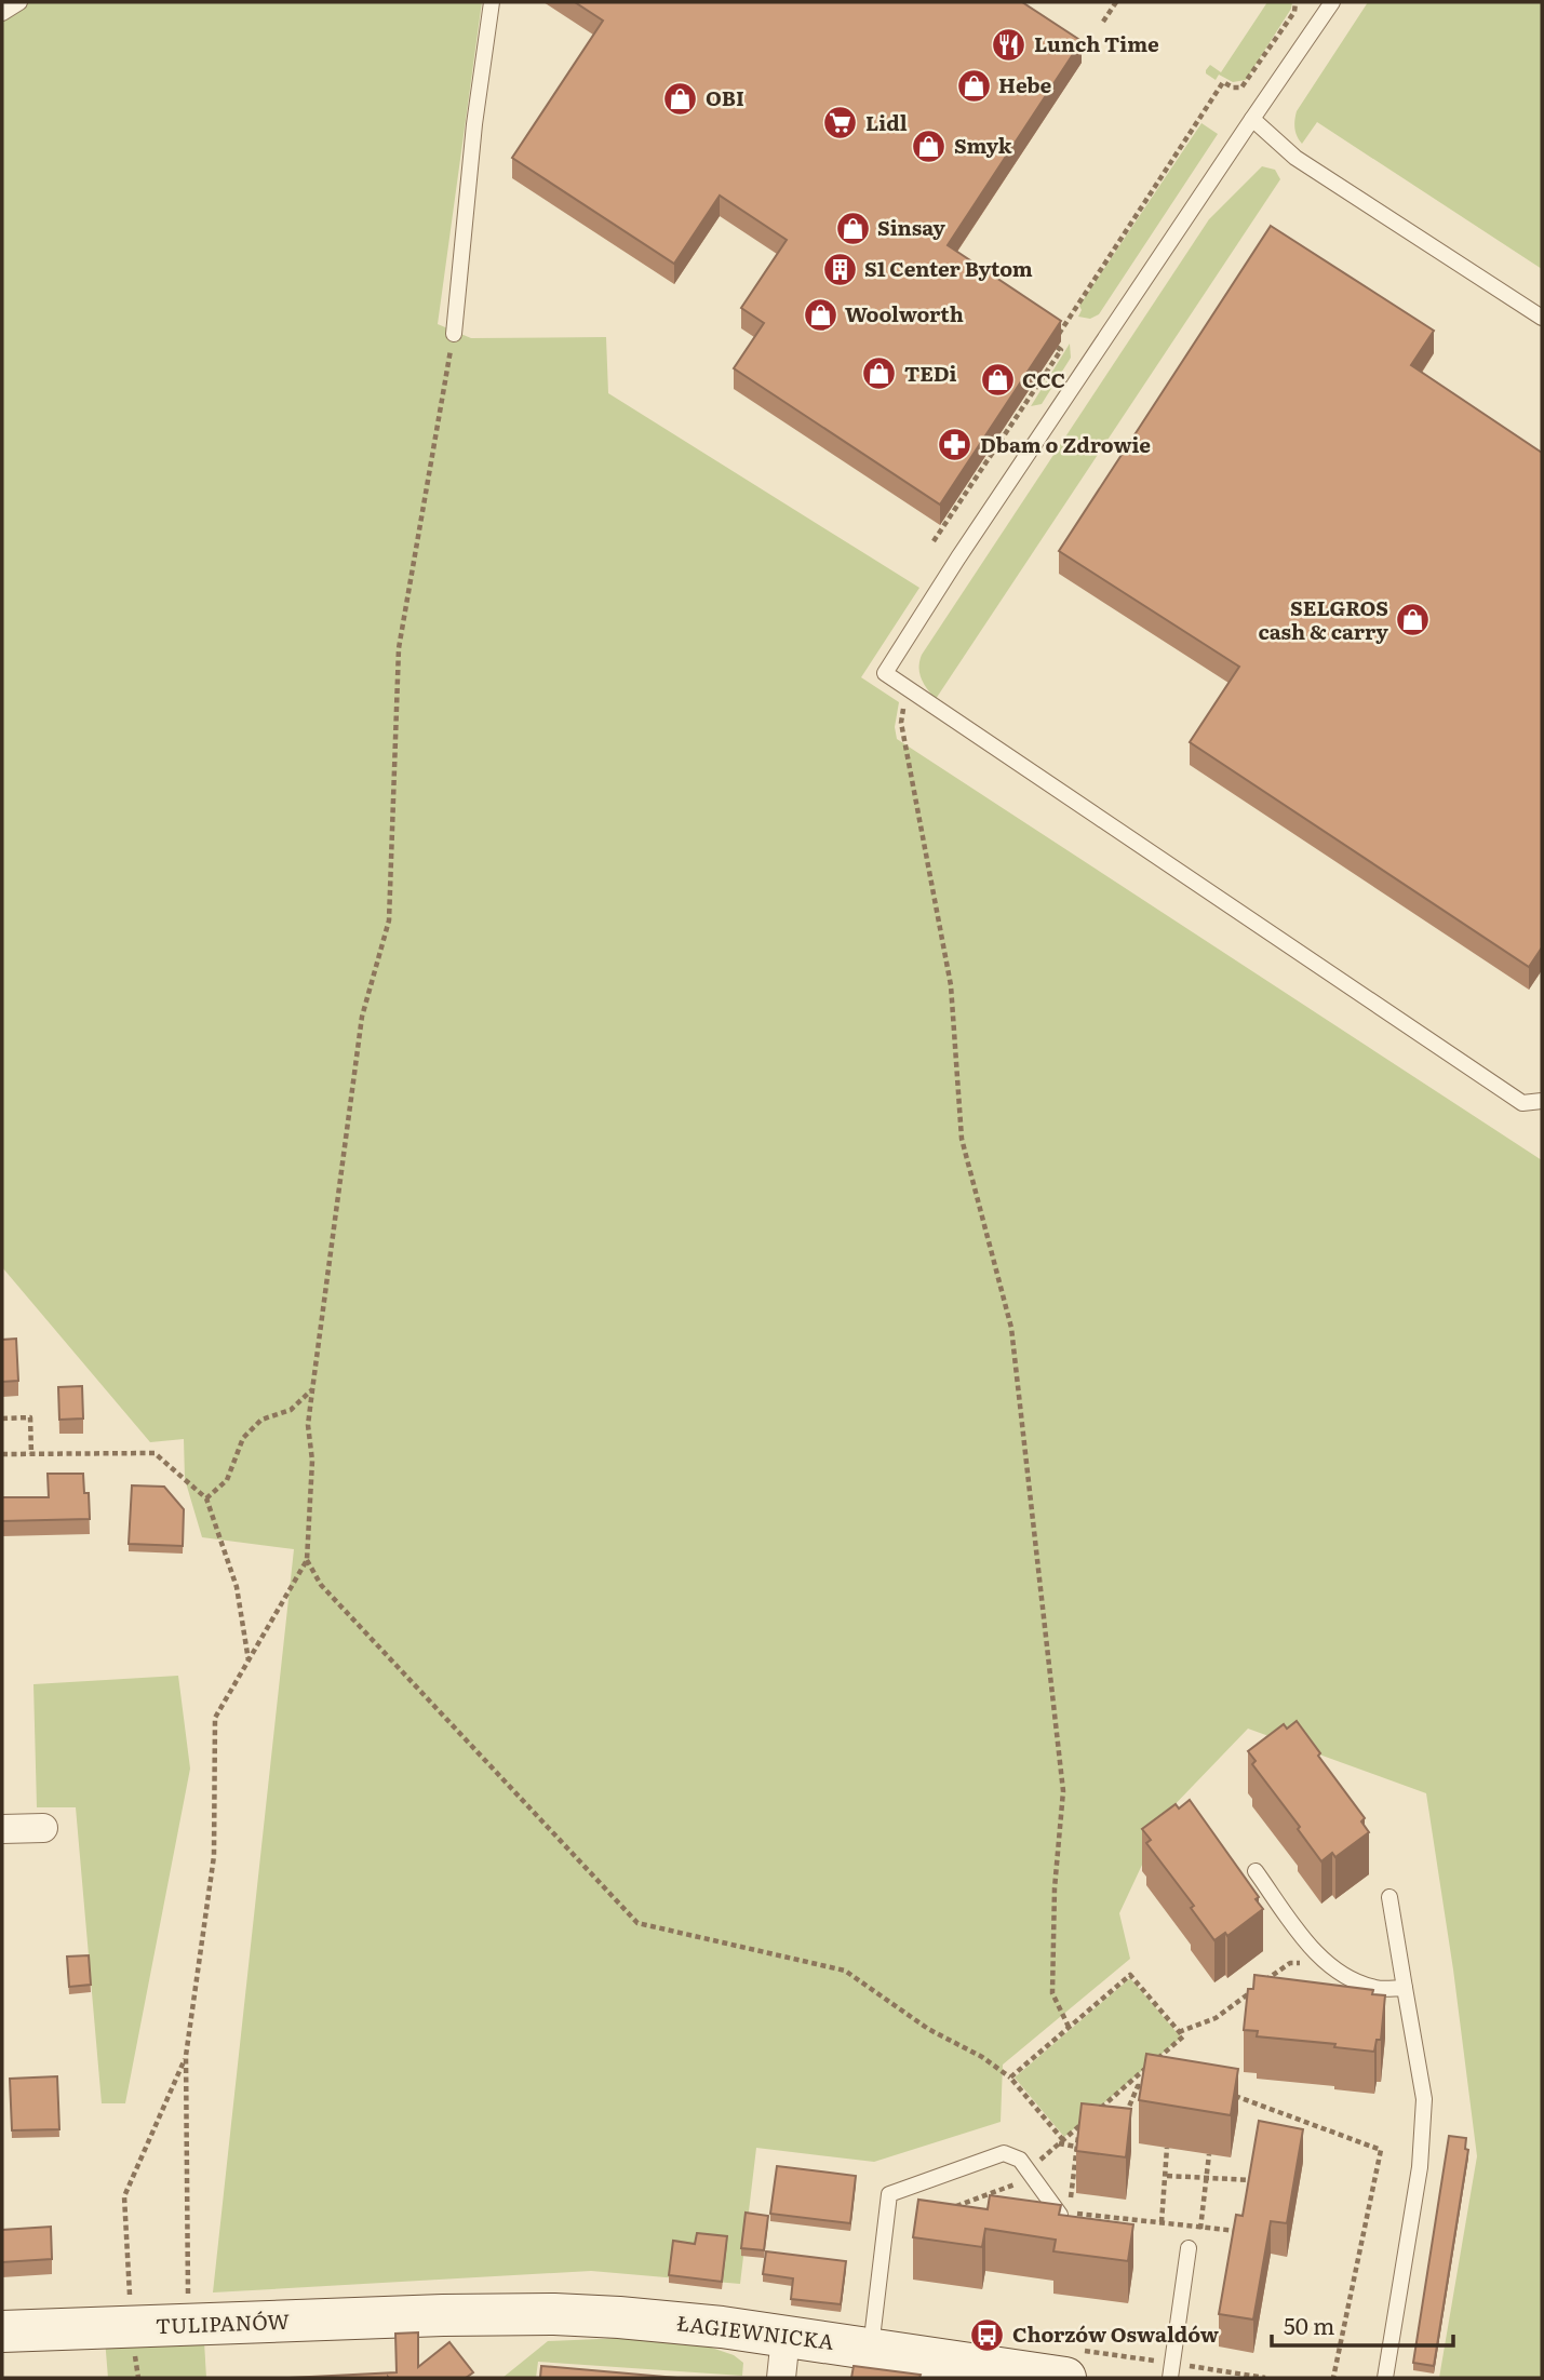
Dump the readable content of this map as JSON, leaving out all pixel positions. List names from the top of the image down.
{
  "streets": {
    "street": ["TULIPANÓW", "ŁAGIEWNICKA"]
  },
  "crossings": [
    ["TULIPANÓW", "ŁAGIEWNICKA"]
  ],
  "places": {
    "restaurant": ["Lunch Time"],
    "shop": [
      "Hebe",
      "OBI",
      "Smyk",
      "Sinsay",
      "Woolworth",
      "TEDi",
      "CCC",
      "SELGROS cash & carry"
    ],
    "supermarket": ["Lidl"],
    "building": ["S1 Center Bytom"],
    "pharmacy": ["Dbam o Zdrowie"],
    "bus stop": ["Chorzów Oswaldów"]
  },
  "scale_bar": "50 m"
}
